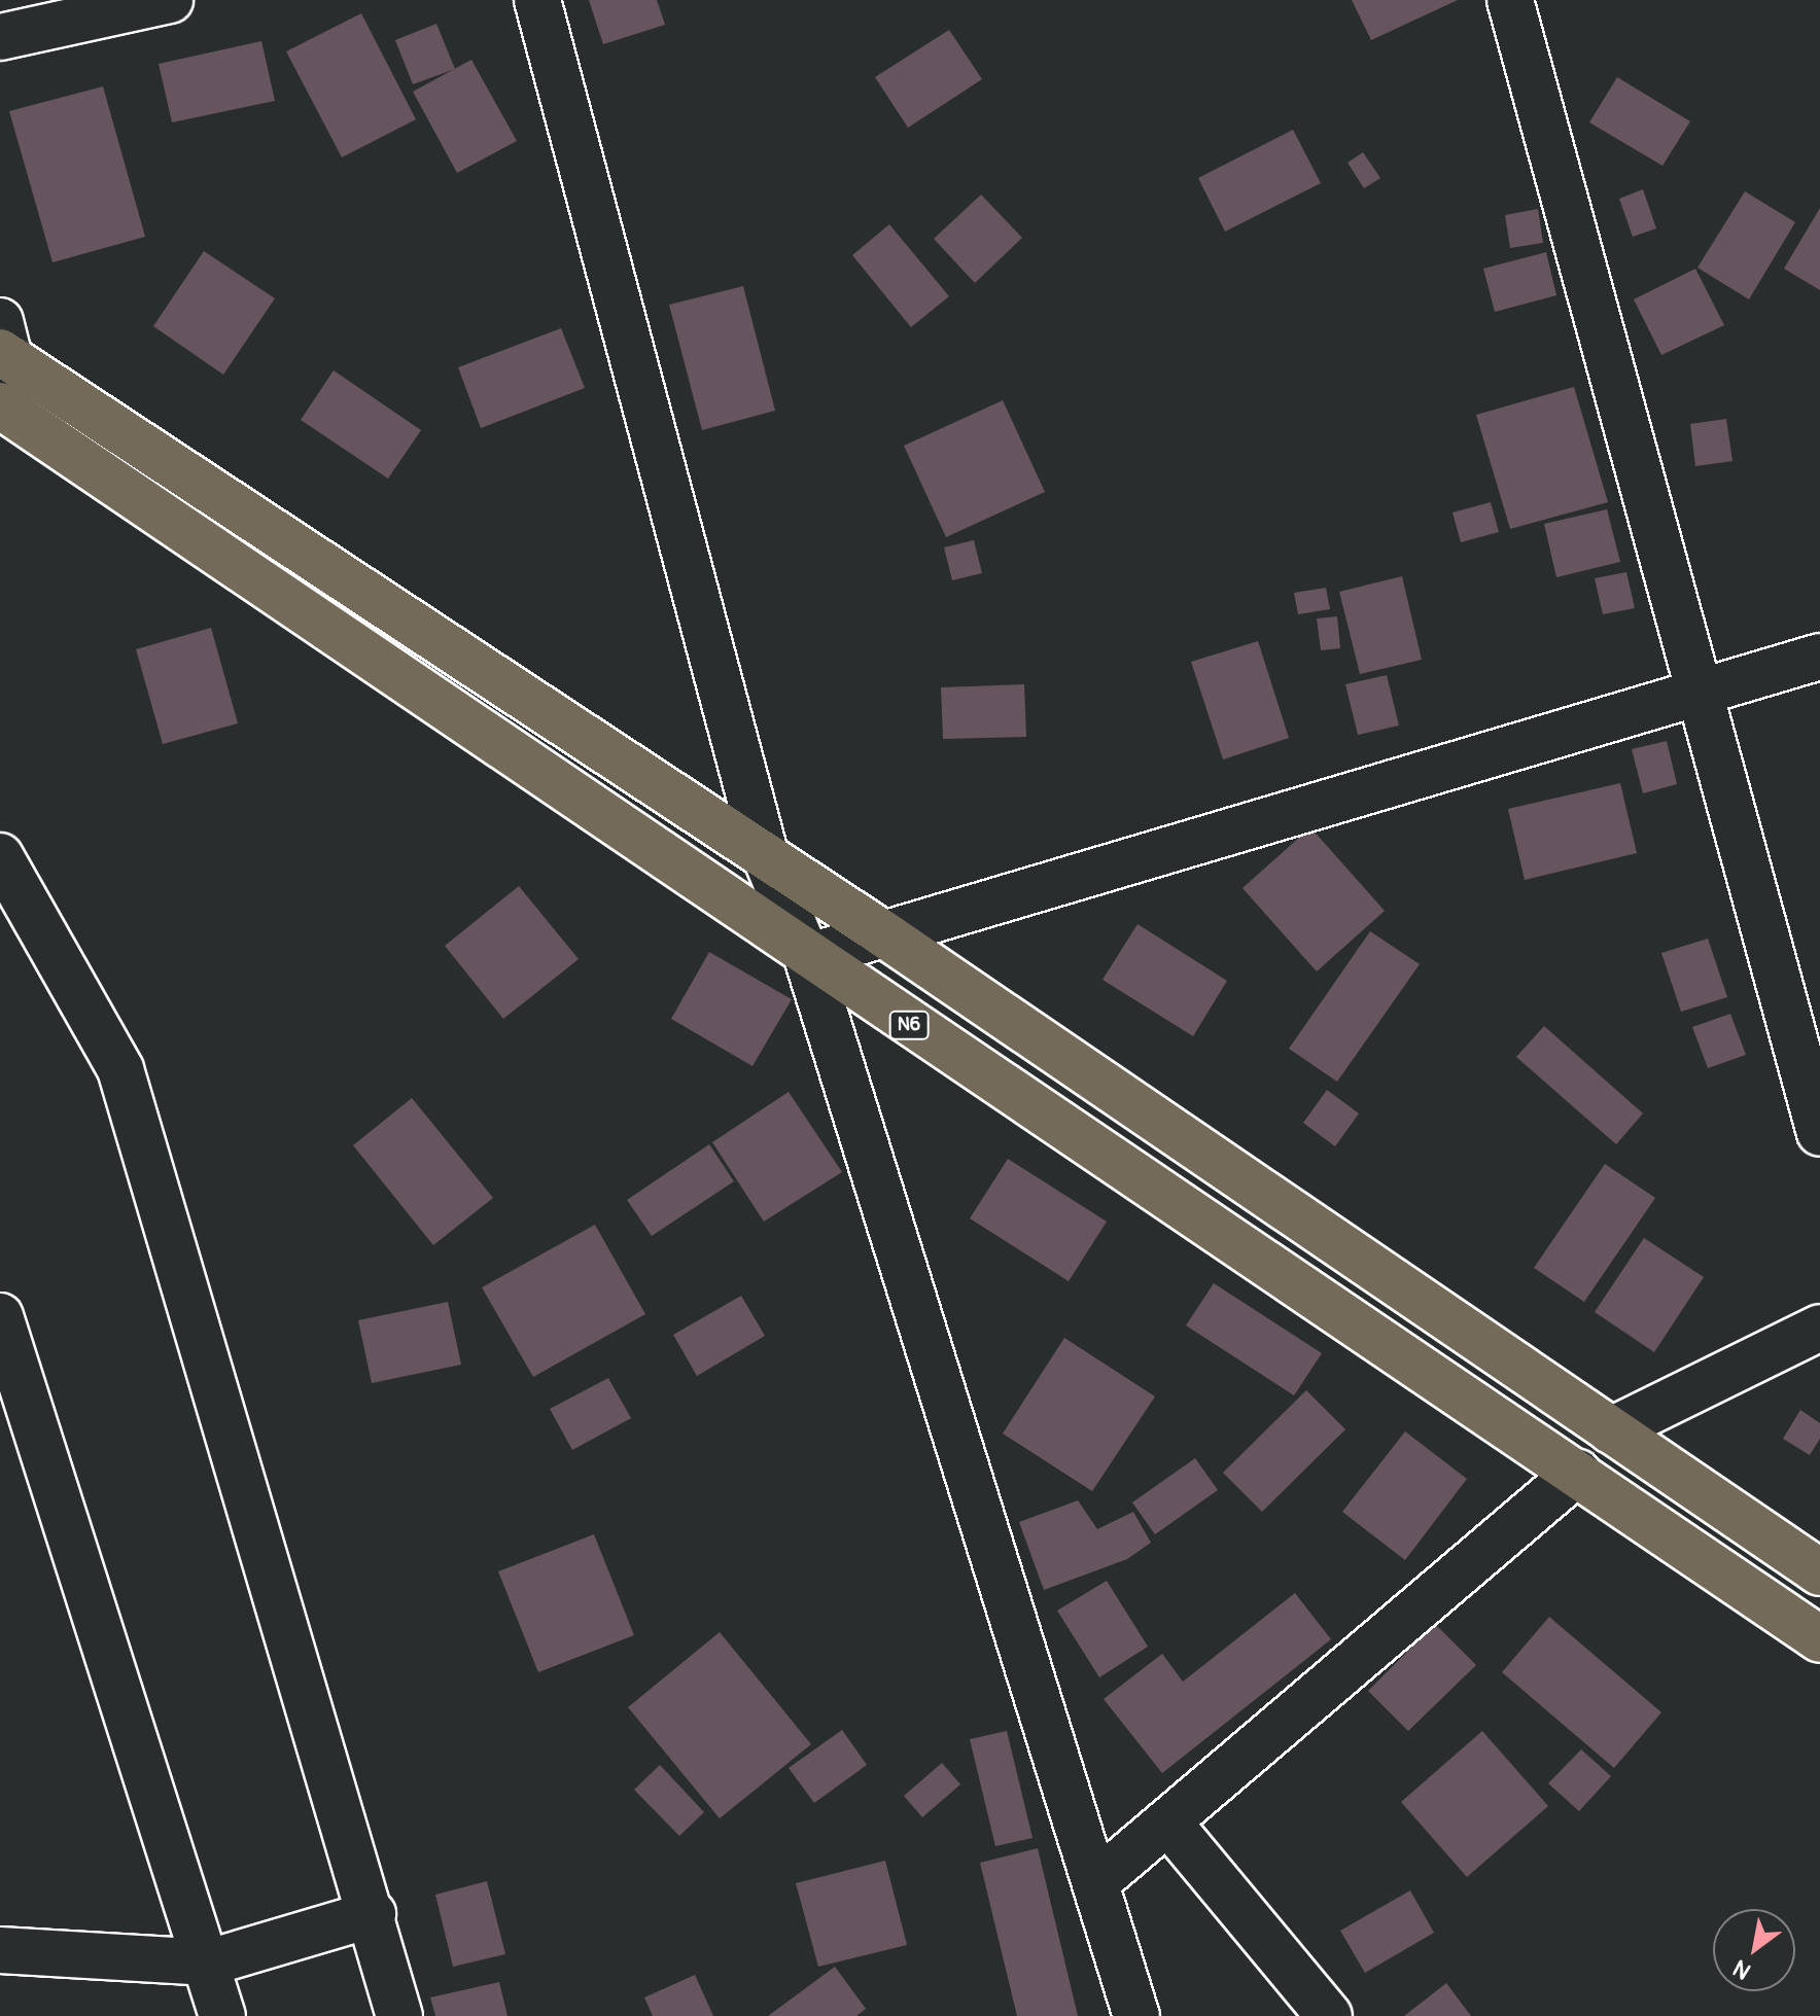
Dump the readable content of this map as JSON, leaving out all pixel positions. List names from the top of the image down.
{
  "streets": {
    "highway": ["N6"]
  },
  "north": "bottom left"
}
